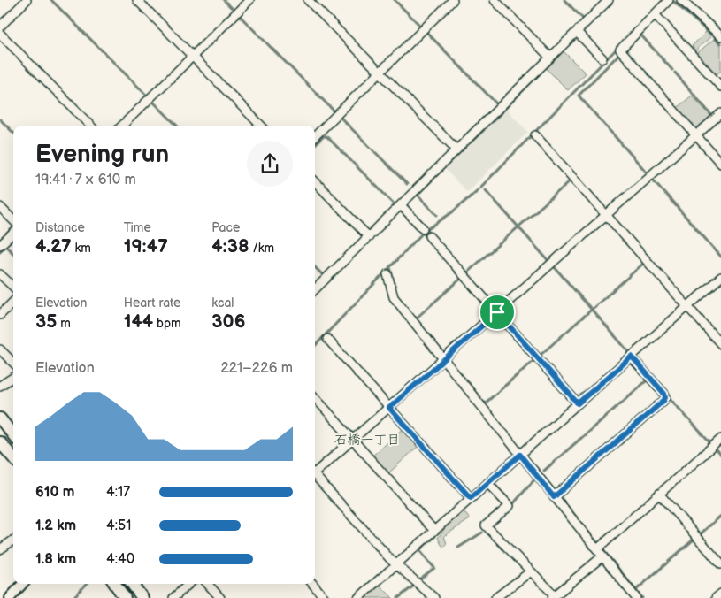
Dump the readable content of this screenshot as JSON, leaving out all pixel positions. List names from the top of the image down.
{
  "districts": ["石橋一丁目"],
  "page": {
    "heading": ["Evening run", "19:41 · 7 × 610 m"],
    "stats": [
      ["Distance", "4.27 km"],
      ["Time", "19:47"],
      ["Pace", "4:38 /km"],
      ["Elevation", "35 m"],
      ["Heart rate", "144 bpm"],
      ["kcal", "306"]
    ],
    "chart": ["Elevation", "221–226 m"],
    "list": [
      {
        "name": "610 m",
        "note": "4:17"
      },
      {
        "name": "1.2 km",
        "note": "4:51"
      },
      {
        "name": "1.8 km",
        "note": "4:40"
      }
    ]
  }
}
